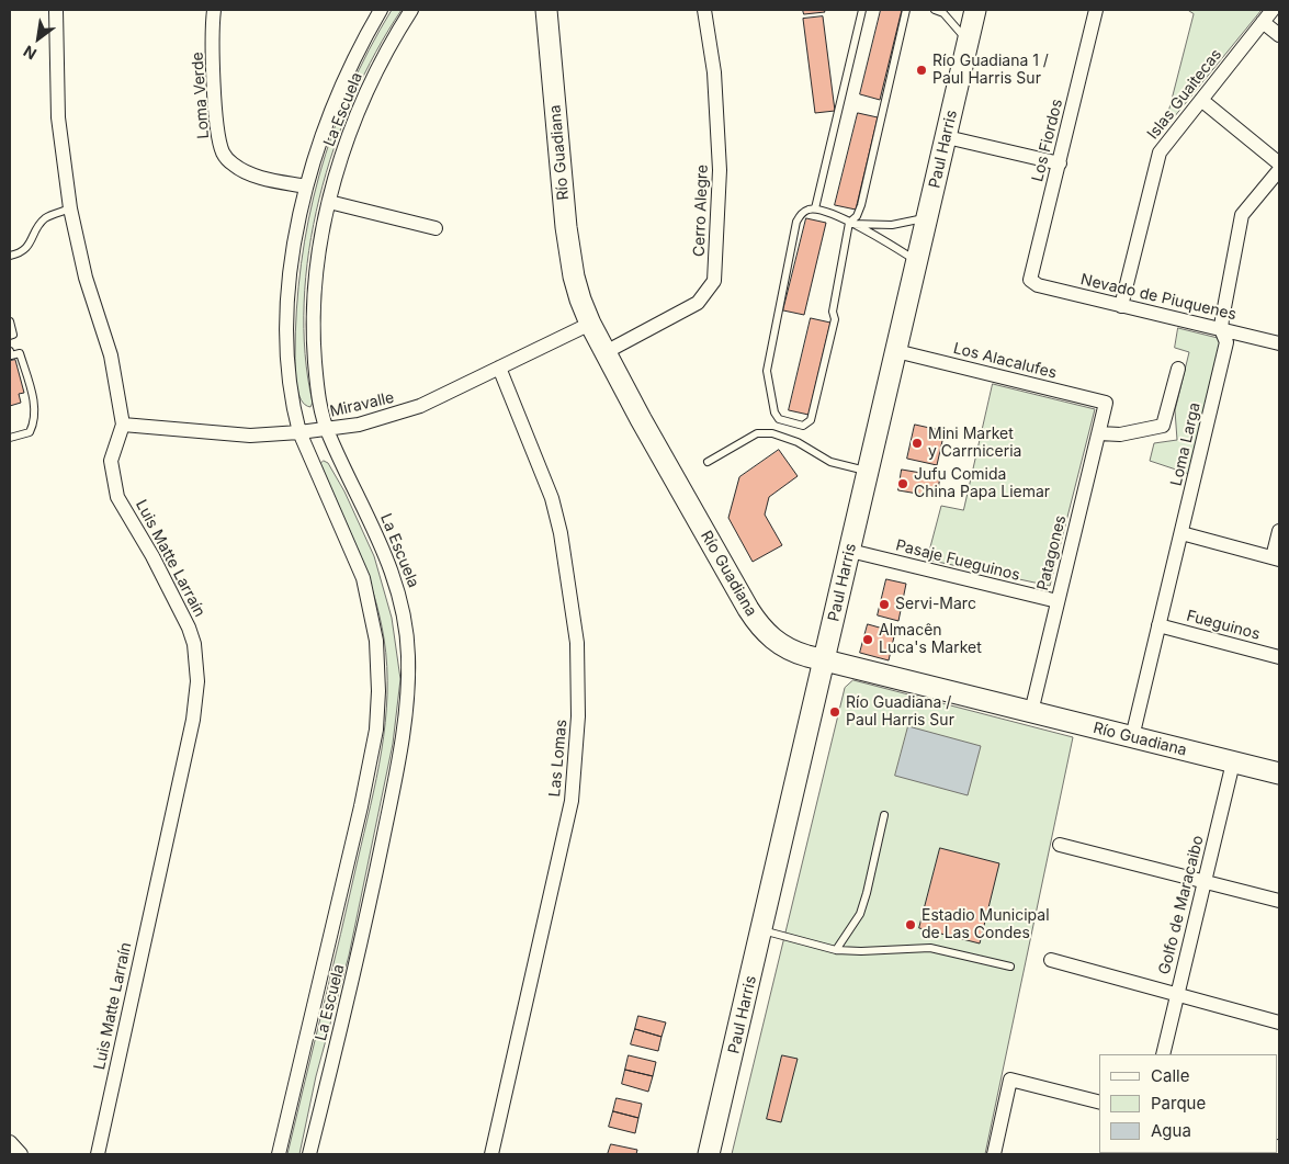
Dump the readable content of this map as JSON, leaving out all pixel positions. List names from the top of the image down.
{
  "streets": {
    "street": [
      "Islas Guaitecas",
      "Loma Verde",
      "La Escuela",
      "Los Fiordos",
      "Paul Harris",
      "Río Guadiana",
      "Cerro Alegre",
      "Nevado de Piuquenes",
      "Los Alacalufes",
      "Miravalle",
      "Loma Larga",
      "Patagones",
      "Luis Matte Larraín",
      "Pasaje Fueguinos",
      "Fueguinos",
      "Las Lomas",
      "Golfo de Maracaibo"
    ]
  },
  "crossings": [
    ["Islas Guaitecas", "Nevado de Piuquenes"],
    ["Loma Verde", "La Escuela"],
    ["La Escuela", "Miravalle"],
    ["Los Fiordos", "Nevado de Piuquenes"],
    ["Paul Harris", "Río Guadiana"],
    ["Paul Harris", "Los Alacalufes"],
    ["Paul Harris", "Pasaje Fueguinos"],
    ["Río Guadiana", "Cerro Alegre"],
    ["Río Guadiana", "Miravalle"],
    ["Río Guadiana", "Loma Larga"],
    ["Río Guadiana", "Patagones"],
    ["Río Guadiana", "Golfo de Maracaibo"],
    ["Nevado de Piuquenes", "Loma Larga"],
    ["Los Alacalufes", "Patagones"],
    ["Miravalle", "Luis Matte Larraín"],
    ["Miravalle", "Las Lomas"],
    ["Loma Larga", "Fueguinos"],
    ["Patagones", "Pasaje Fueguinos"]
  ],
  "places": [
    "Río Guadiana 1 / Paul Harris Sur",
    "Mini Market y Carrniceria",
    "Jufu Comida China Papa Liemar",
    "Servi-Marc",
    "Almacên Luca's Market",
    "Río Guadiana / Paul Harris Sur",
    "Estadio Municipal de Las Condes"
  ],
  "legend": ["Calle", "Parque", "Agua"],
  "north": "bottom left"
}
